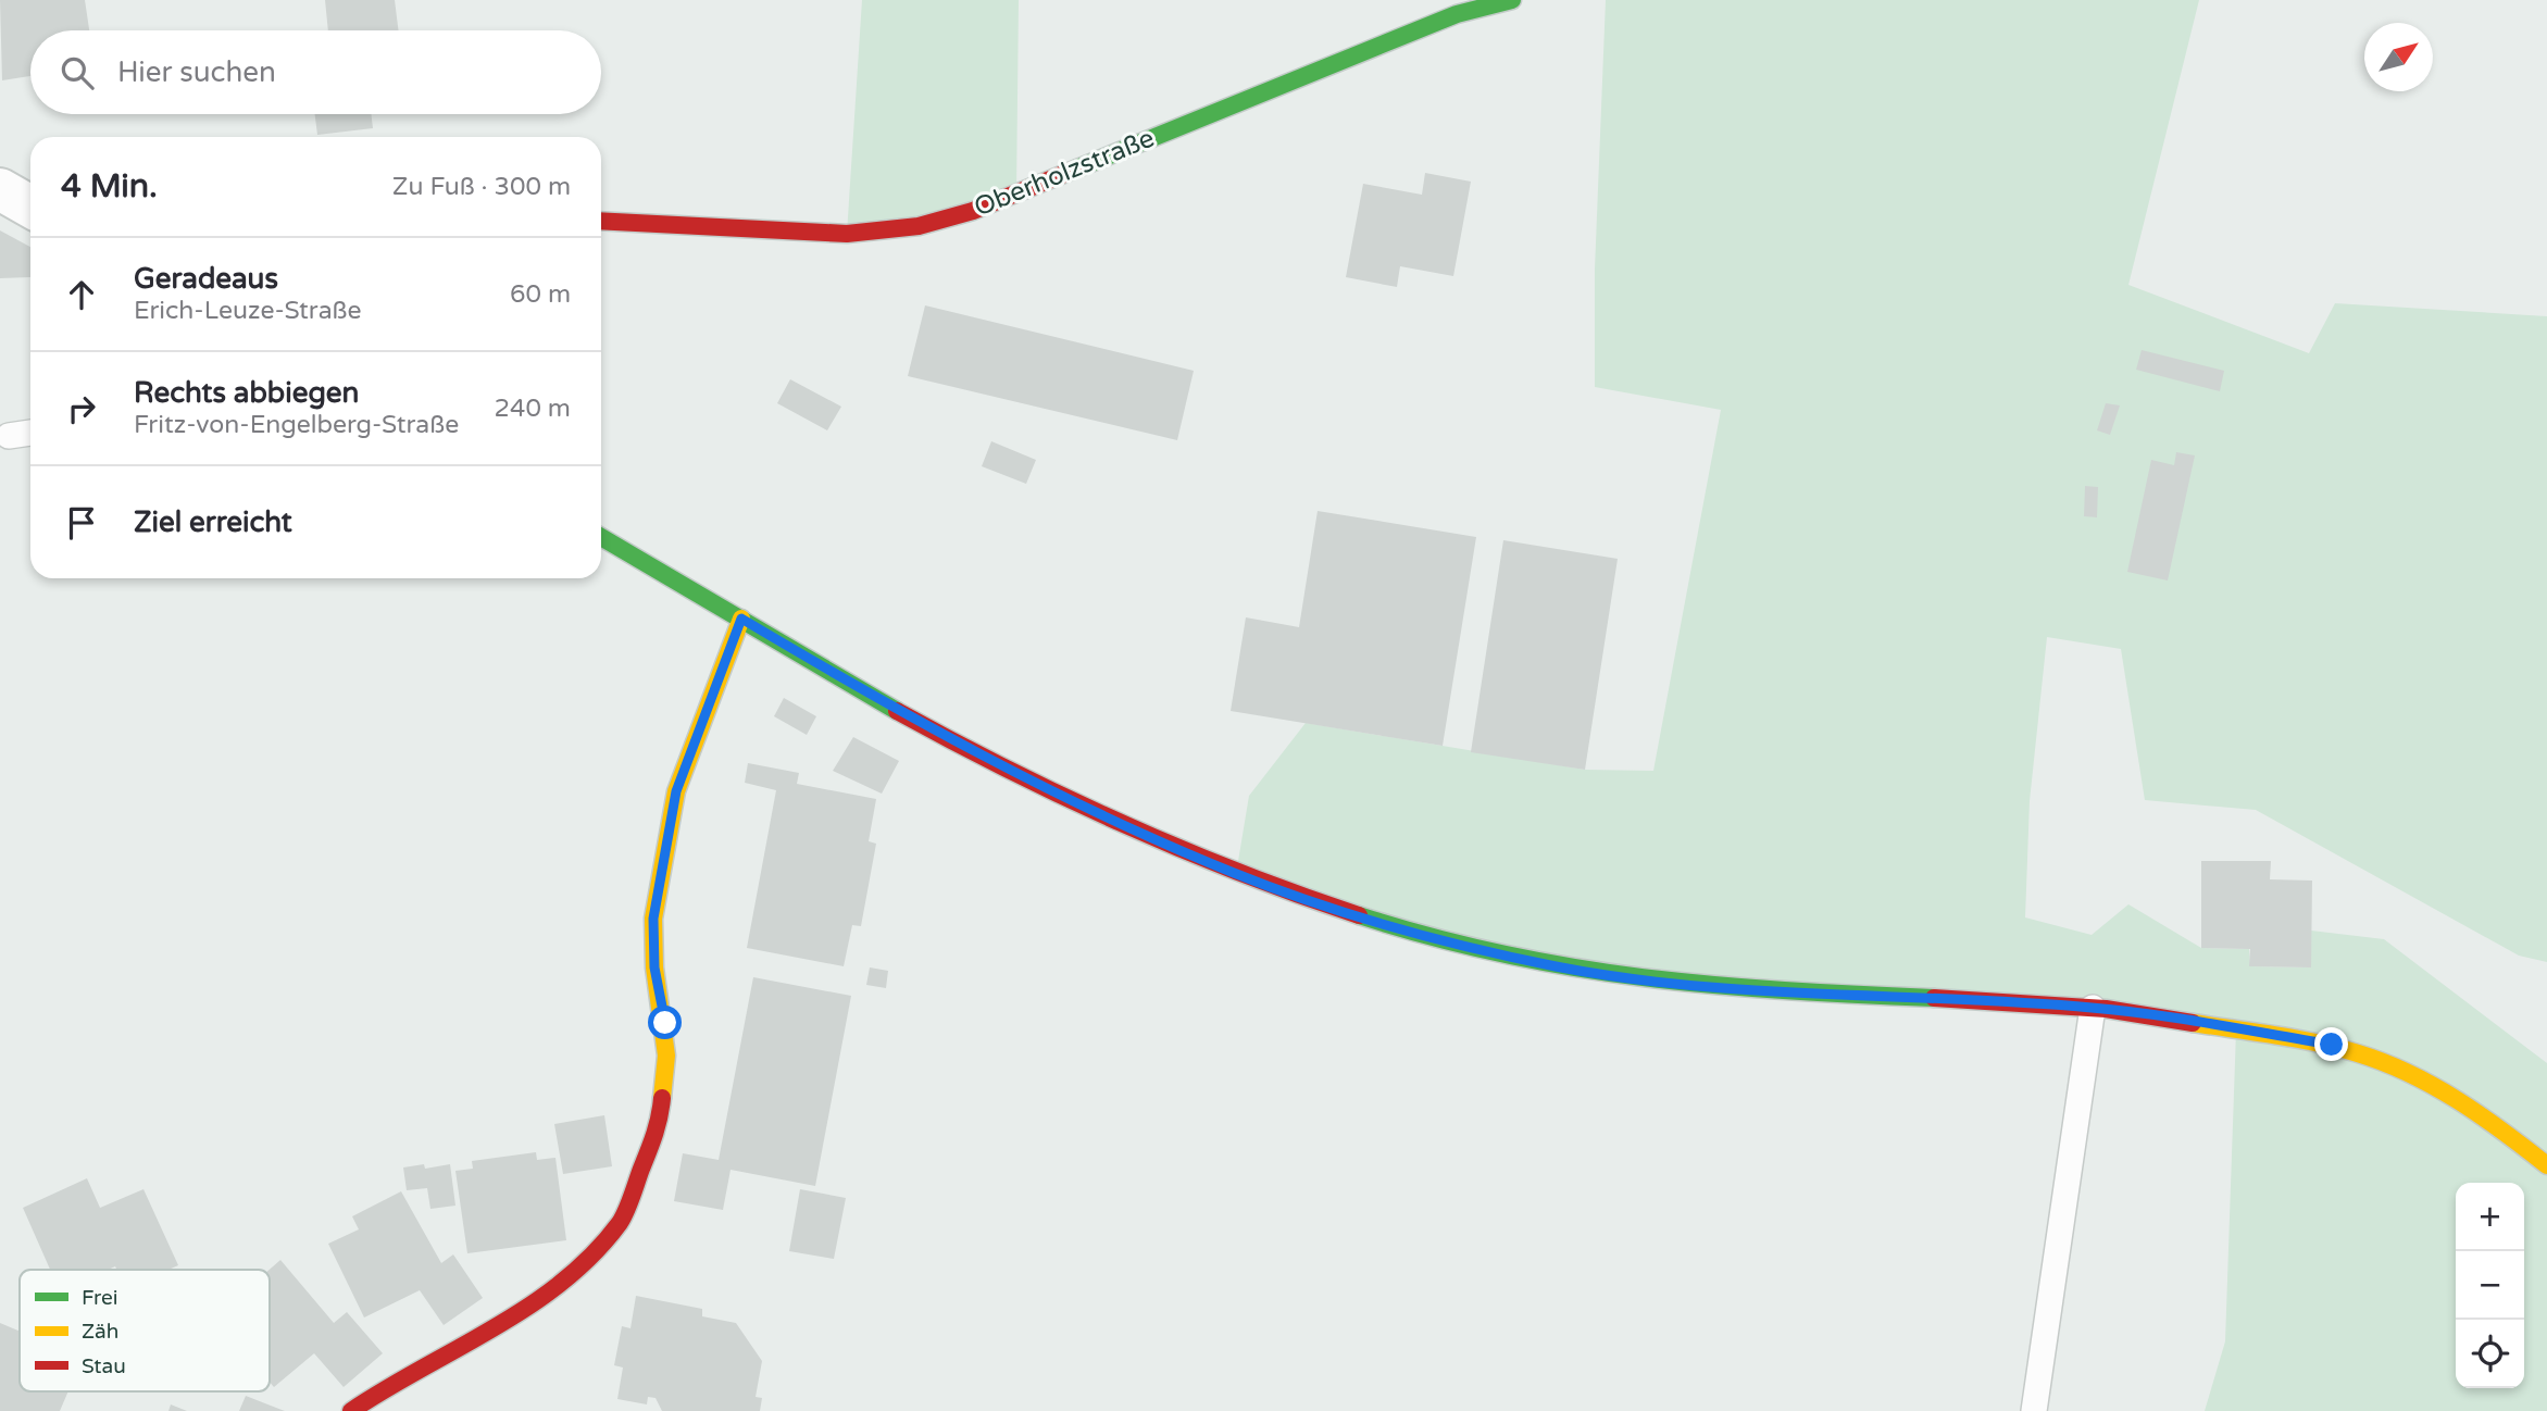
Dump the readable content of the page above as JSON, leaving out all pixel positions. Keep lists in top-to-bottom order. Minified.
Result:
{"streets":{"street":["Oberholzstraße"]},"legend":["Frei","Zäh","Stau"],"north":"top right","page":{"search":"Hier suchen","heading":["4 Min.","Zu Fuß · 300 m"],"list":[["Geradeaus","Erich-Leuze-Straße","60 m"],["Rechts abbiegen","Fritz-von-Engelberg-Straße","240 m"],"Ziel erreicht"],"map_buttons":["+","−"]}}
